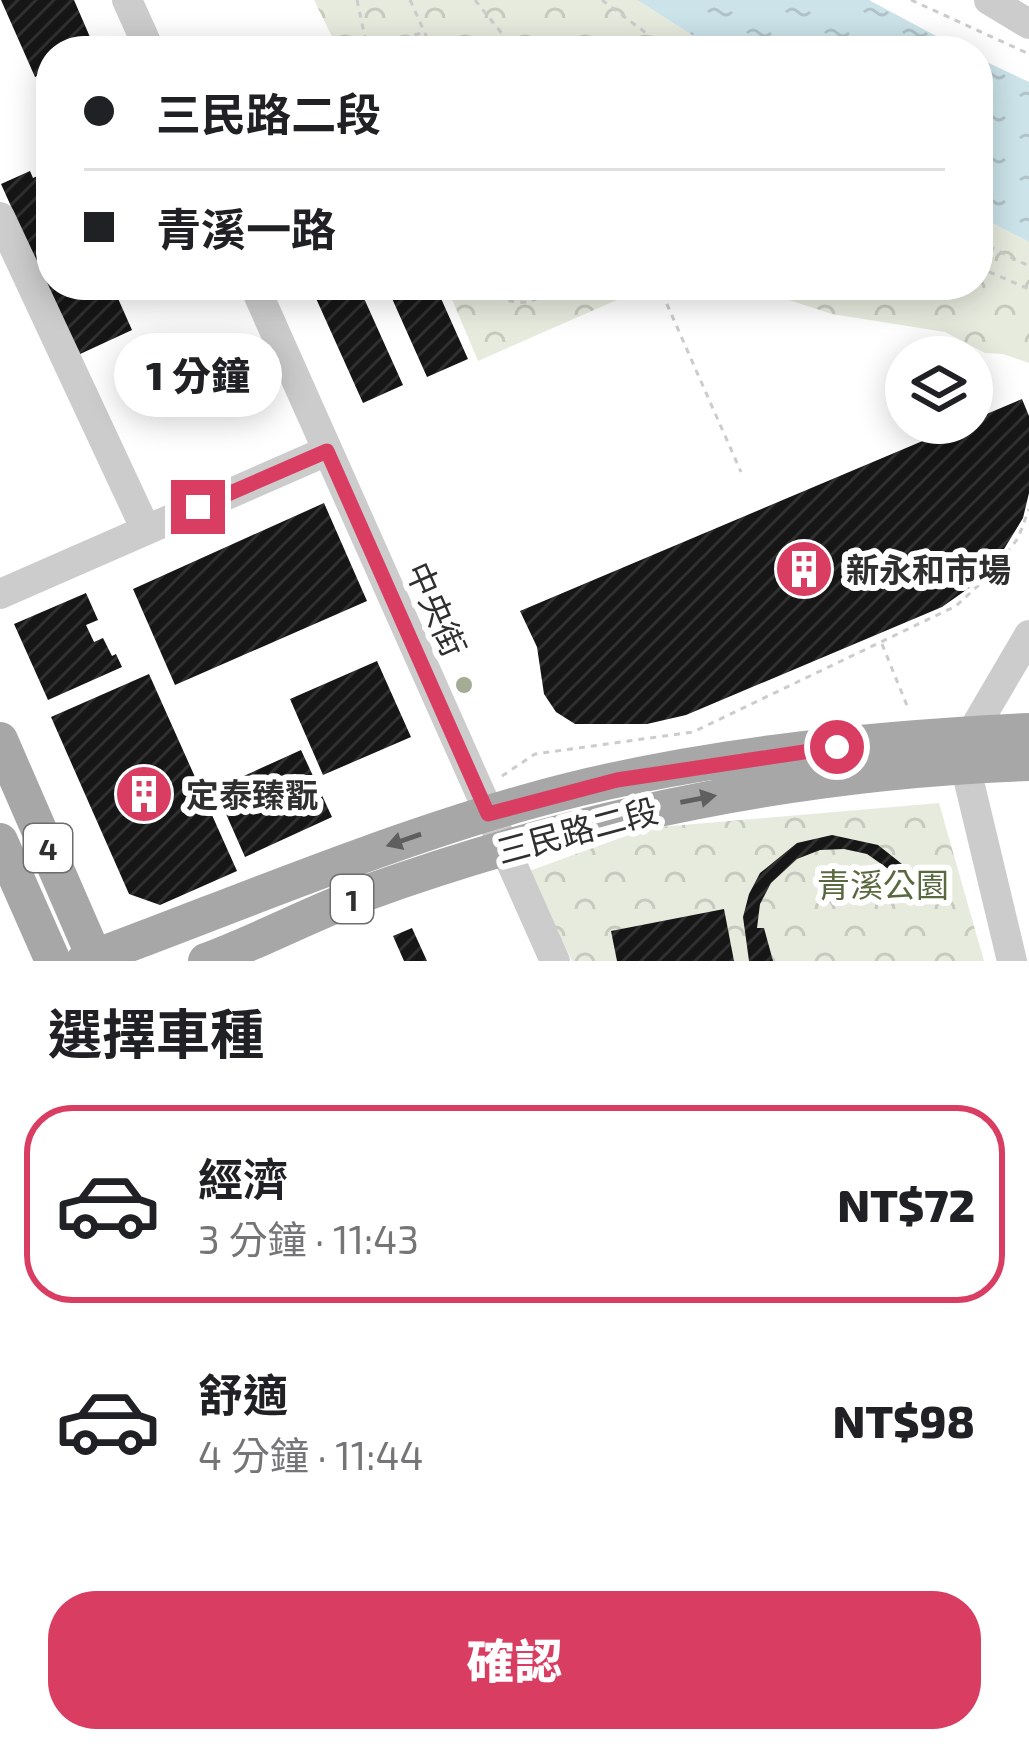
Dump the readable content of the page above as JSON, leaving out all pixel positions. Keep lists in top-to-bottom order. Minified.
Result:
{"streets":{"main road":["三民路二段","4","1"],"street":["中央街"]},"crossings":[["中央街","三民路二段"],["三民路二段","4"],["三民路二段","1"]],"parks":["青溪公園"],"places":{"building":["新永和市場","定泰臻翫"]},"page":{"banner":["三民路二段","青溪一路"],"bubble":"1 分鐘","heading":"選擇車種","list":[{"name":"經濟","note":"3 分鐘 · 11:43","value":"NT$72"},{"name":"舒適","note":"4 分鐘 · 11:44","value":"NT$98"}],"buttons":"確認"}}
